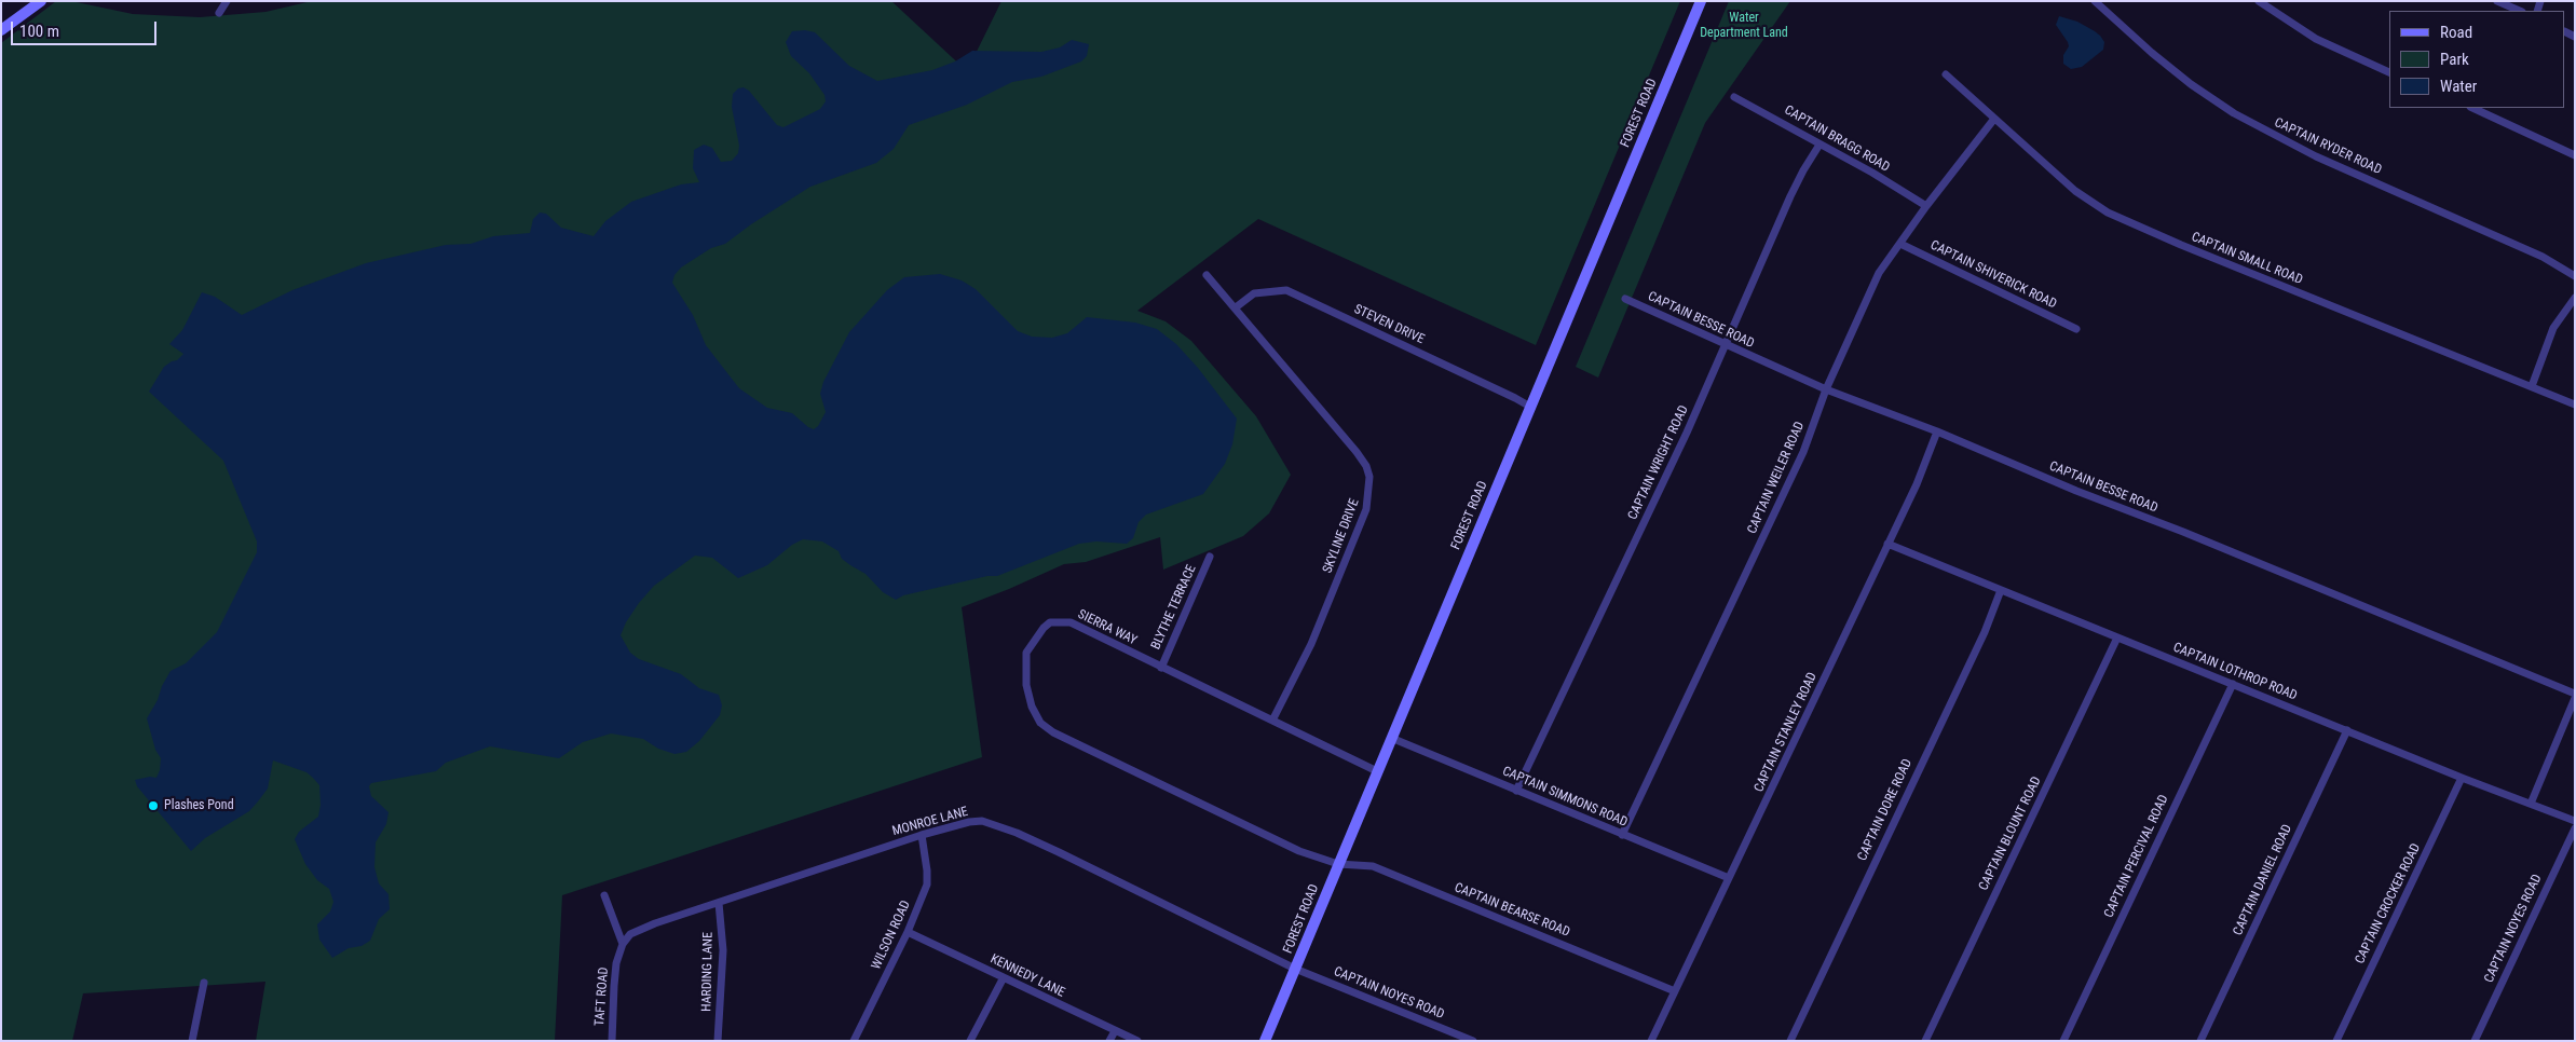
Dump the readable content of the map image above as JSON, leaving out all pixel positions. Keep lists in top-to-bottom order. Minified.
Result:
{"streets":{"main road":["FOREST ROAD"],"street":["CAPTAIN BRAGG ROAD","CAPTAIN RYDER ROAD","CAPTAIN SMALL ROAD","CAPTAIN SHIVERICK ROAD","CAPTAIN BESSE ROAD","STEVEN DRIVE","CAPTAIN WRIGHT ROAD","CAPTAIN WEILER ROAD","SKYLINE DRIVE","BLYTHE TERRACE","SIERRA WAY","CAPTAIN LOTHROP ROAD","CAPTAIN STANLEY ROAD","CAPTAIN SIMMONS ROAD","CAPTAIN DORE ROAD","MONROE LANE","CAPTAIN BLOUNT ROAD","CAPTAIN PERCIVAL ROAD","CAPTAIN DANIEL ROAD","CAPTAIN CROCKER ROAD","CAPTAIN BEARSE ROAD","CAPTAIN NOYES ROAD","WILSON ROAD","HARDING LANE","KENNEDY LANE","TAFT ROAD"]},"crossings":[["FOREST ROAD","STEVEN DRIVE"],["FOREST ROAD","SIERRA WAY"],["FOREST ROAD","CAPTAIN SIMMONS ROAD"],["FOREST ROAD","MONROE LANE"],["FOREST ROAD","CAPTAIN BEARSE ROAD"],["FOREST ROAD","CAPTAIN NOYES ROAD"],["CAPTAIN BRAGG ROAD","CAPTAIN WRIGHT ROAD"],["CAPTAIN BRAGG ROAD","CAPTAIN WEILER ROAD"],["CAPTAIN SMALL ROAD","CAPTAIN WEILER ROAD"],["CAPTAIN SHIVERICK ROAD","CAPTAIN WEILER ROAD"],["CAPTAIN BESSE ROAD","CAPTAIN WRIGHT ROAD"],["CAPTAIN BESSE ROAD","CAPTAIN WEILER ROAD"],["CAPTAIN BESSE ROAD","CAPTAIN STANLEY ROAD"],["STEVEN DRIVE","SKYLINE DRIVE"],["CAPTAIN WRIGHT ROAD","CAPTAIN SIMMONS ROAD"],["CAPTAIN WEILER ROAD","CAPTAIN SIMMONS ROAD"],["SKYLINE DRIVE","SIERRA WAY"],["BLYTHE TERRACE","SIERRA WAY"],["SIERRA WAY","CAPTAIN BEARSE ROAD"],["CAPTAIN LOTHROP ROAD","CAPTAIN STANLEY ROAD"],["CAPTAIN LOTHROP ROAD","CAPTAIN DORE ROAD"],["CAPTAIN LOTHROP ROAD","CAPTAIN BLOUNT ROAD"],["CAPTAIN LOTHROP ROAD","CAPTAIN PERCIVAL ROAD"],["CAPTAIN LOTHROP ROAD","CAPTAIN DANIEL ROAD"],["CAPTAIN LOTHROP ROAD","CAPTAIN CROCKER ROAD"],["CAPTAIN STANLEY ROAD","CAPTAIN SIMMONS ROAD"],["CAPTAIN STANLEY ROAD","CAPTAIN BEARSE ROAD"],["MONROE LANE","CAPTAIN NOYES ROAD"],["MONROE LANE","WILSON ROAD"],["MONROE LANE","HARDING LANE"],["MONROE LANE","TAFT ROAD"],["WILSON ROAD","KENNEDY LANE"]],"parks":["Water Department Land"],"places":["Plashes Pond"],"legend":["Road","Park","Water"],"scale_bar":"100 m"}
